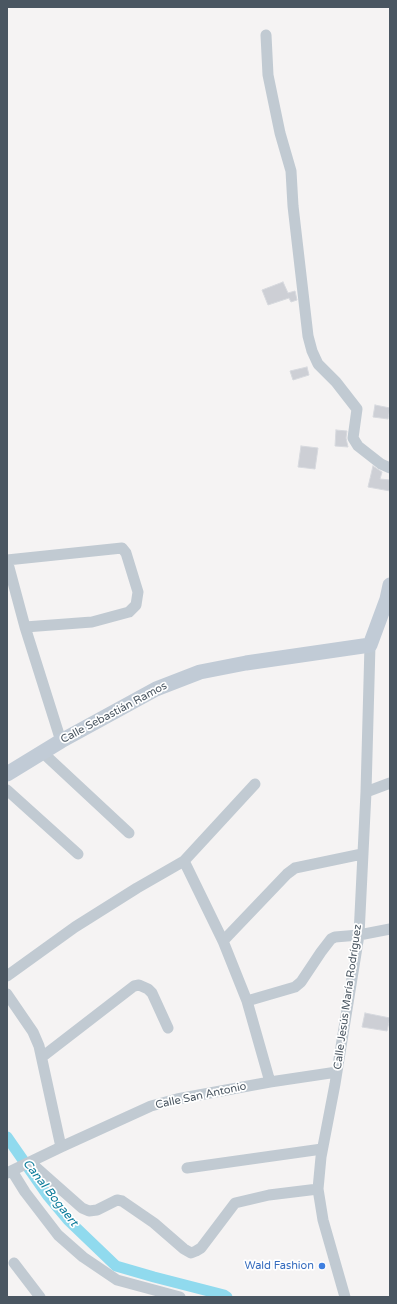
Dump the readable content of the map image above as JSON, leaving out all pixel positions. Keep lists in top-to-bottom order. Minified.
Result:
{"streets":{"main road":["Calle Sebastián Ramos"],"street":["Calle Jesús María Rodríguez","Calle San Antonio"]},"crossings":[["Calle Sebastián Ramos","Calle Jesús María Rodríguez"],["Calle Jesús María Rodríguez","Calle San Antonio"]],"water":["Canal Bogaert"],"places":["Wald Fashion"]}
